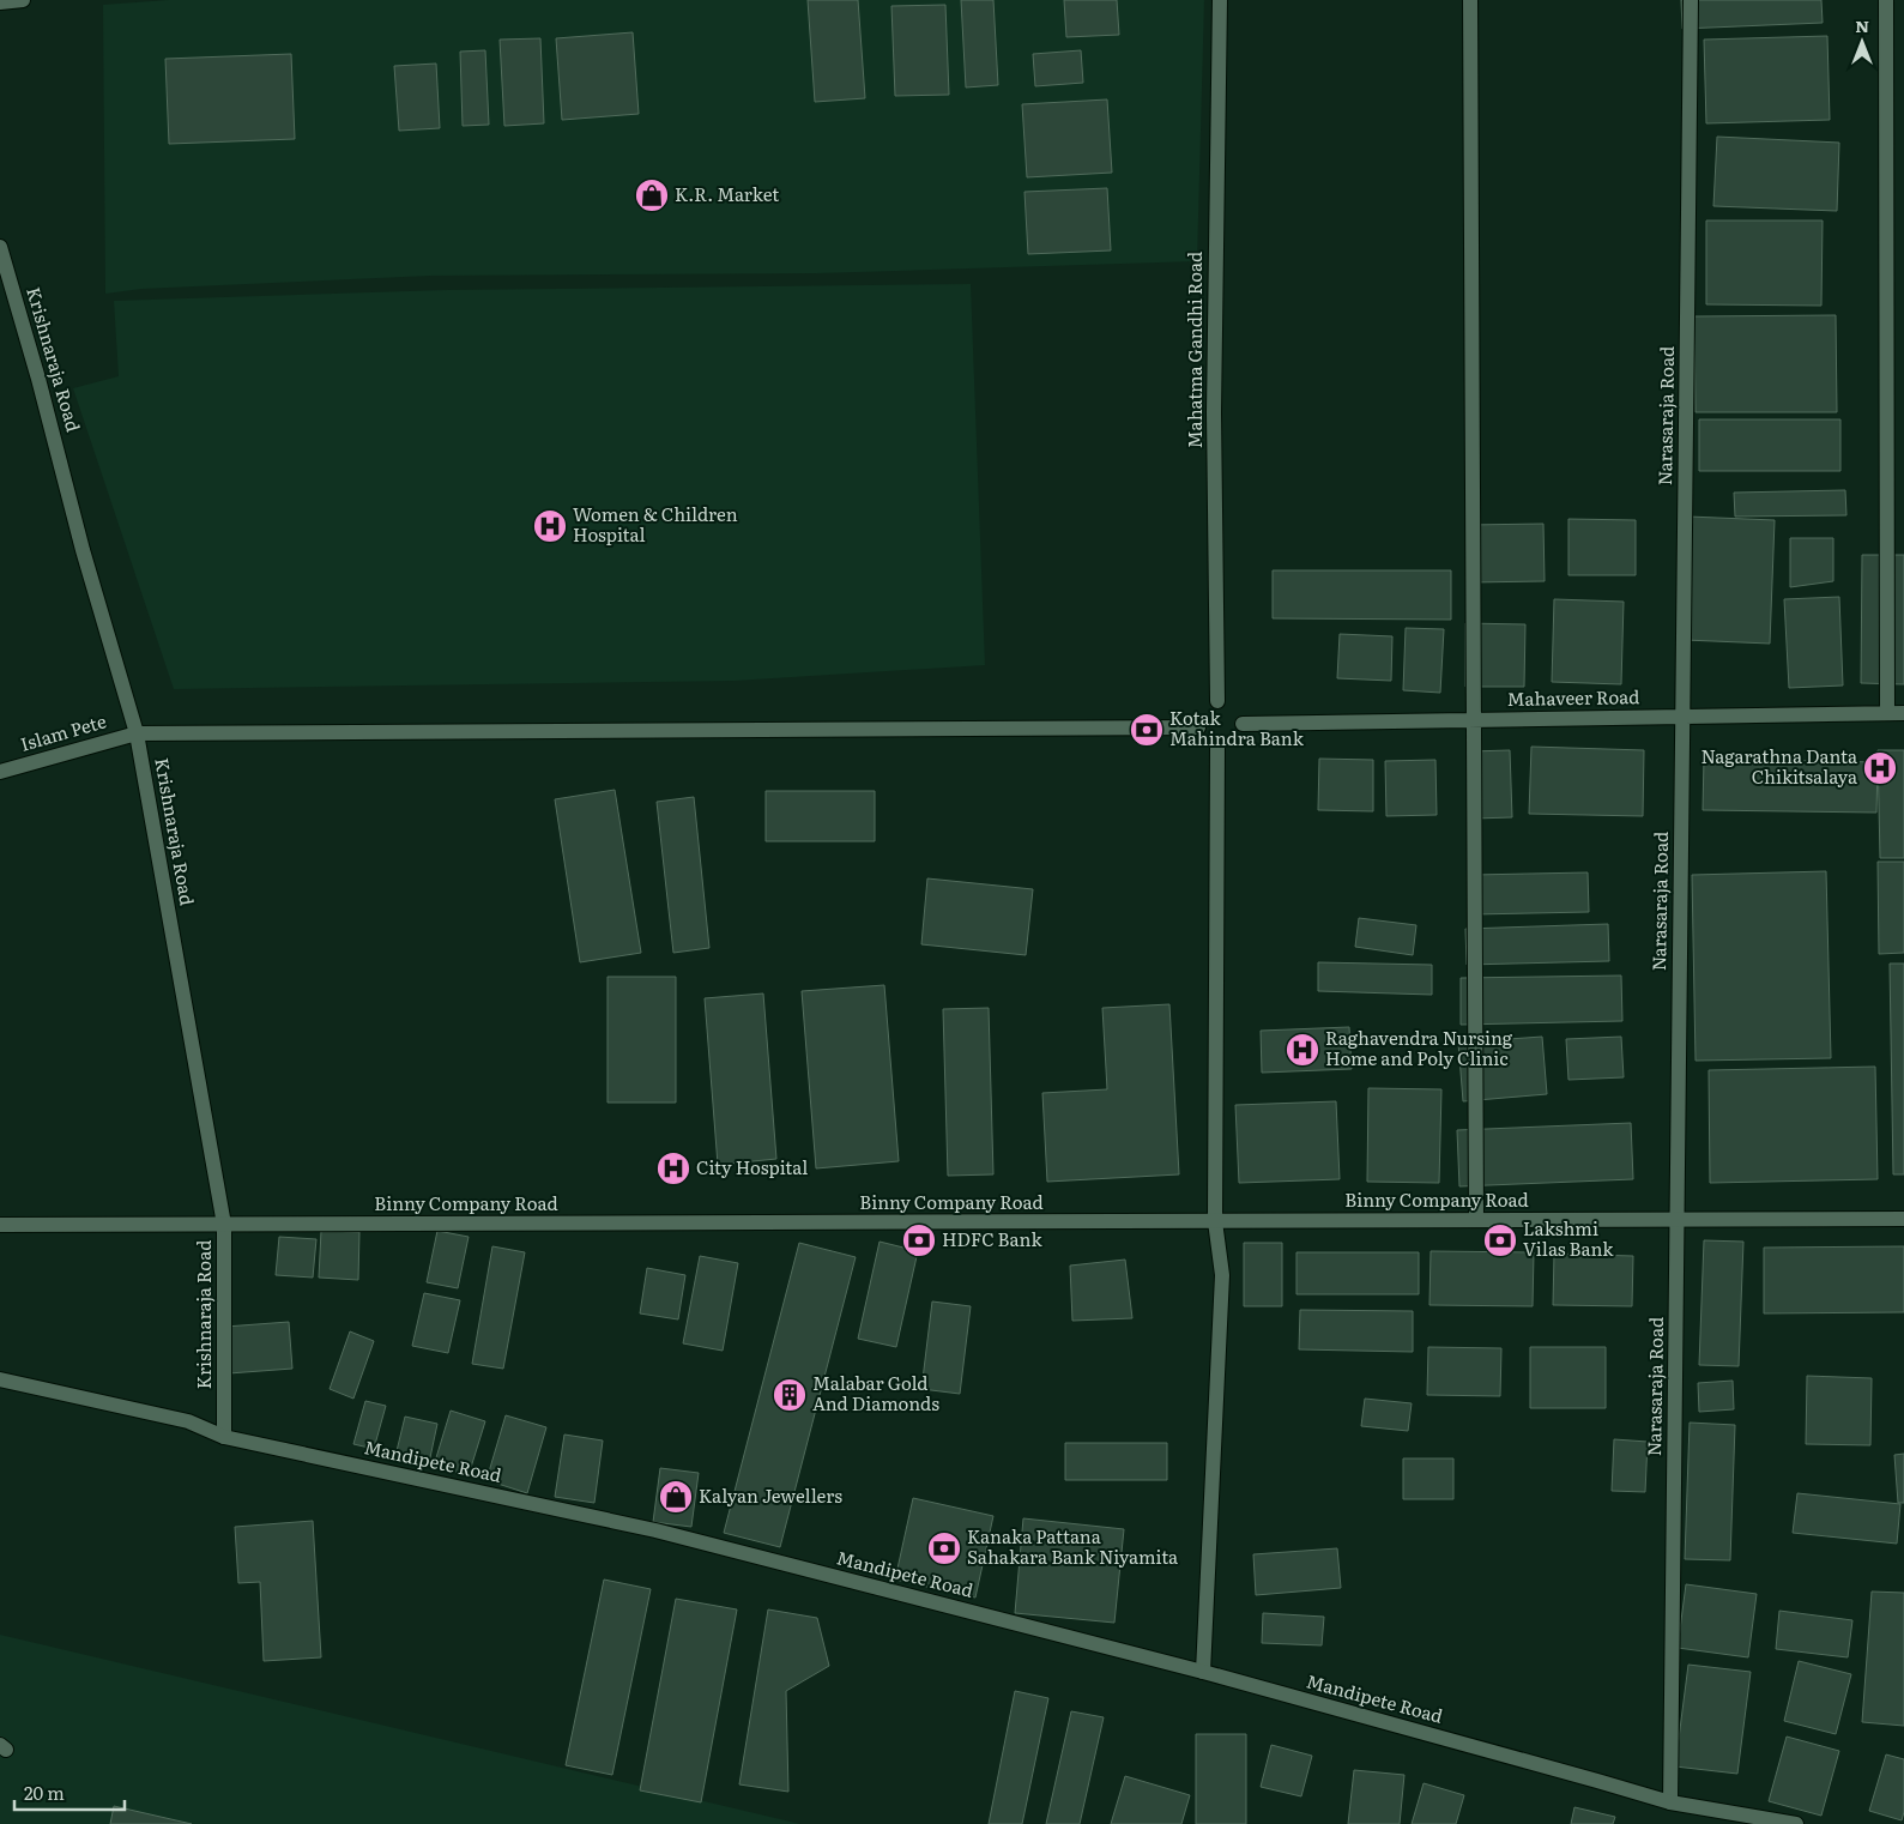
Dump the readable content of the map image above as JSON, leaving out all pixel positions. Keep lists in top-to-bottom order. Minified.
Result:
{"streets":{"street":["Mahatma Gandhi Road","Krishnaraja Road","Narasaraja Road","Mahaveer Road","Islam Pete","Binny Company Road","Mandipete Road"]},"crossings":[["Krishnaraja Road","Islam Pete"],["Krishnaraja Road","Binny Company Road"],["Krishnaraja Road","Mandipete Road"],["Narasaraja Road","Mahaveer Road"],["Narasaraja Road","Binny Company Road"],["Narasaraja Road","Mandipete Road"]],"places":{"shop":["K.R. Market","Kalyan Jewellers"],"hospital":["Women & Children Hospital","Nagarathna Danta Chikitsalaya","Raghavendra Nursing Home and Poly Clinic","City Hospital"],"bank":["Kotak Mahindra Bank","HDFC Bank","Lakshmi Vilas Bank","Kanaka Pattana Sahakara Bank Niyamita"],"building":["Malabar Gold And Diamonds"]},"scale_bar":"20 m","north":"top"}
